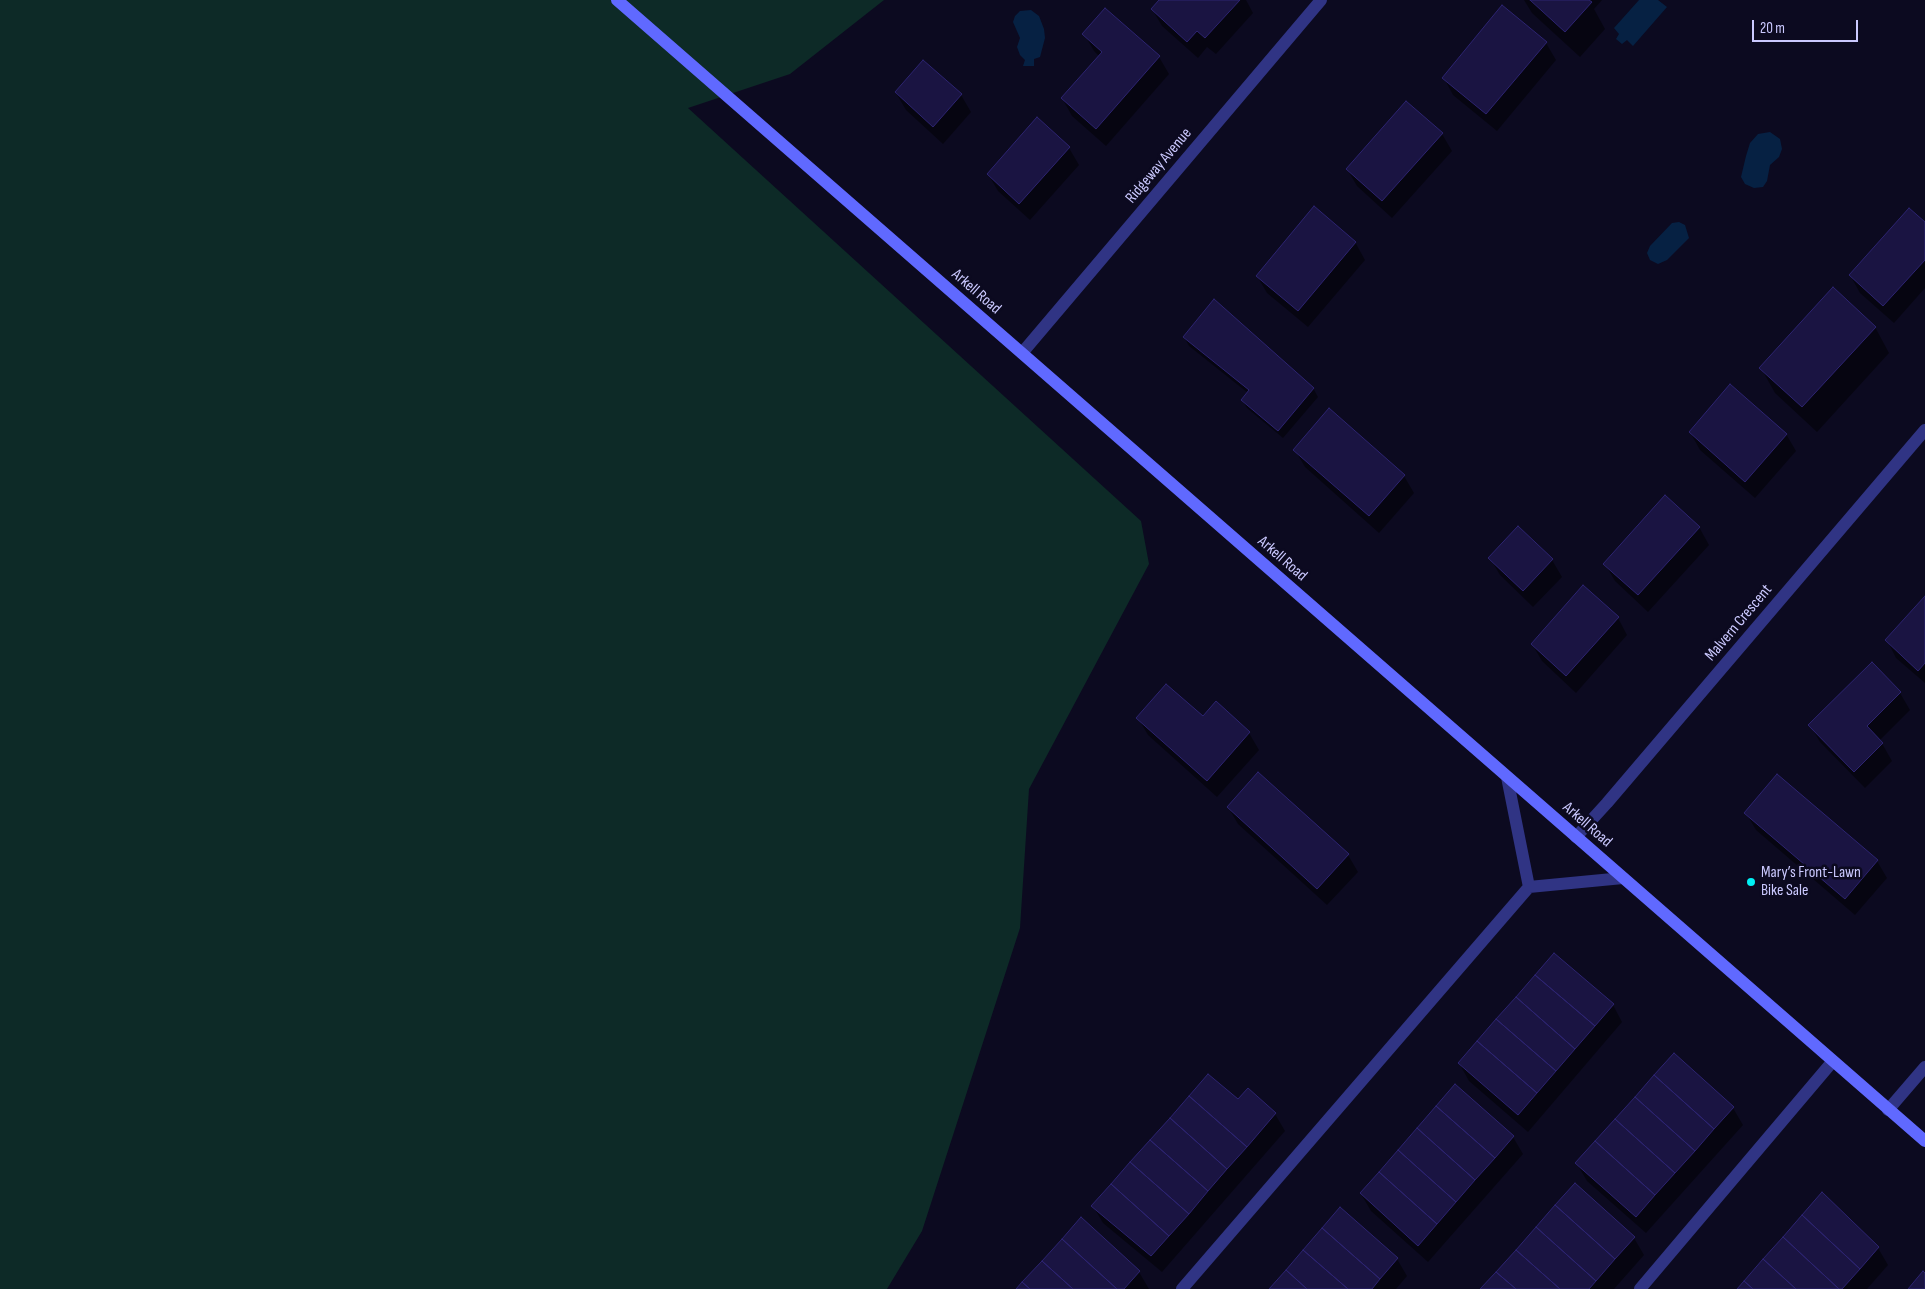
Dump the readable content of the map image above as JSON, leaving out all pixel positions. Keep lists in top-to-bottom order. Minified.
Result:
{"streets":{"main road":["Arkell Road"],"street":["Ridgeway Avenue","Malvern Crescent"]},"crossings":[["Ridgeway Avenue","Arkell Road"],["Arkell Road","Malvern Crescent"]],"places":["Mary’s Front-Lawn Bike Sale"],"scale_bar":"20 m"}
